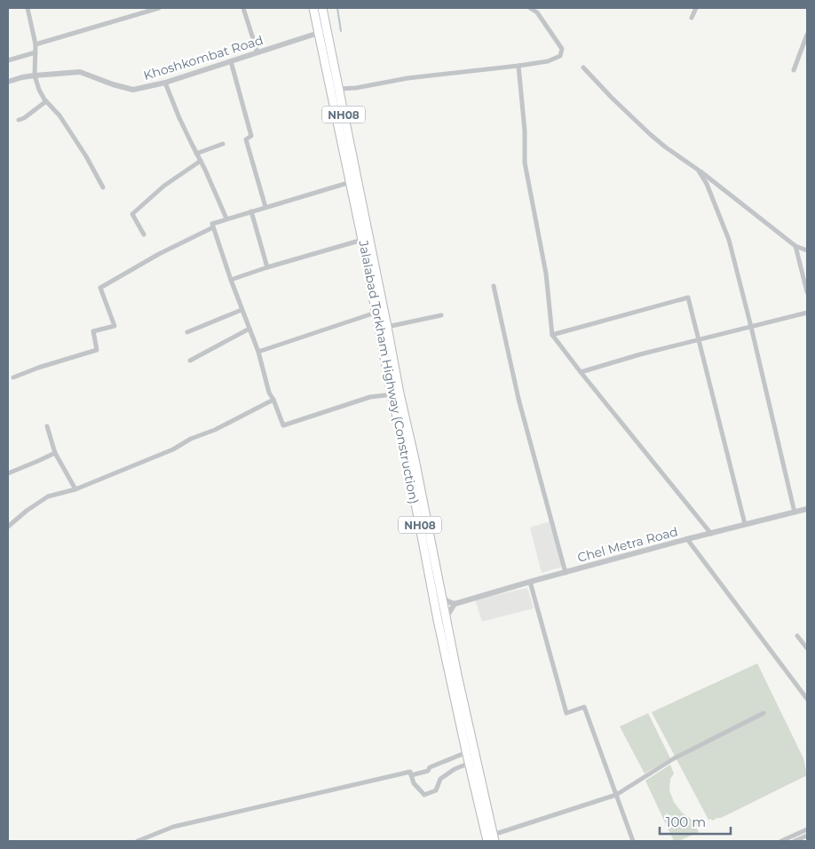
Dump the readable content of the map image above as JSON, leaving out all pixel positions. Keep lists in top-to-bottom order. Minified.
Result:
{"streets":{"highway":["NH08","Jalalabad Torkham Highway (Construction)"],"street":["Khoshkombat Road","Chel Metra Road"]},"crossings":[["Khoshkombat Road","NH08"],["Khoshkombat Road","Jalalabad Torkham Highway (Construction)"],["NH08","Jalalabad Torkham Highway (Construction)"]],"scale_bar":"100 m"}
